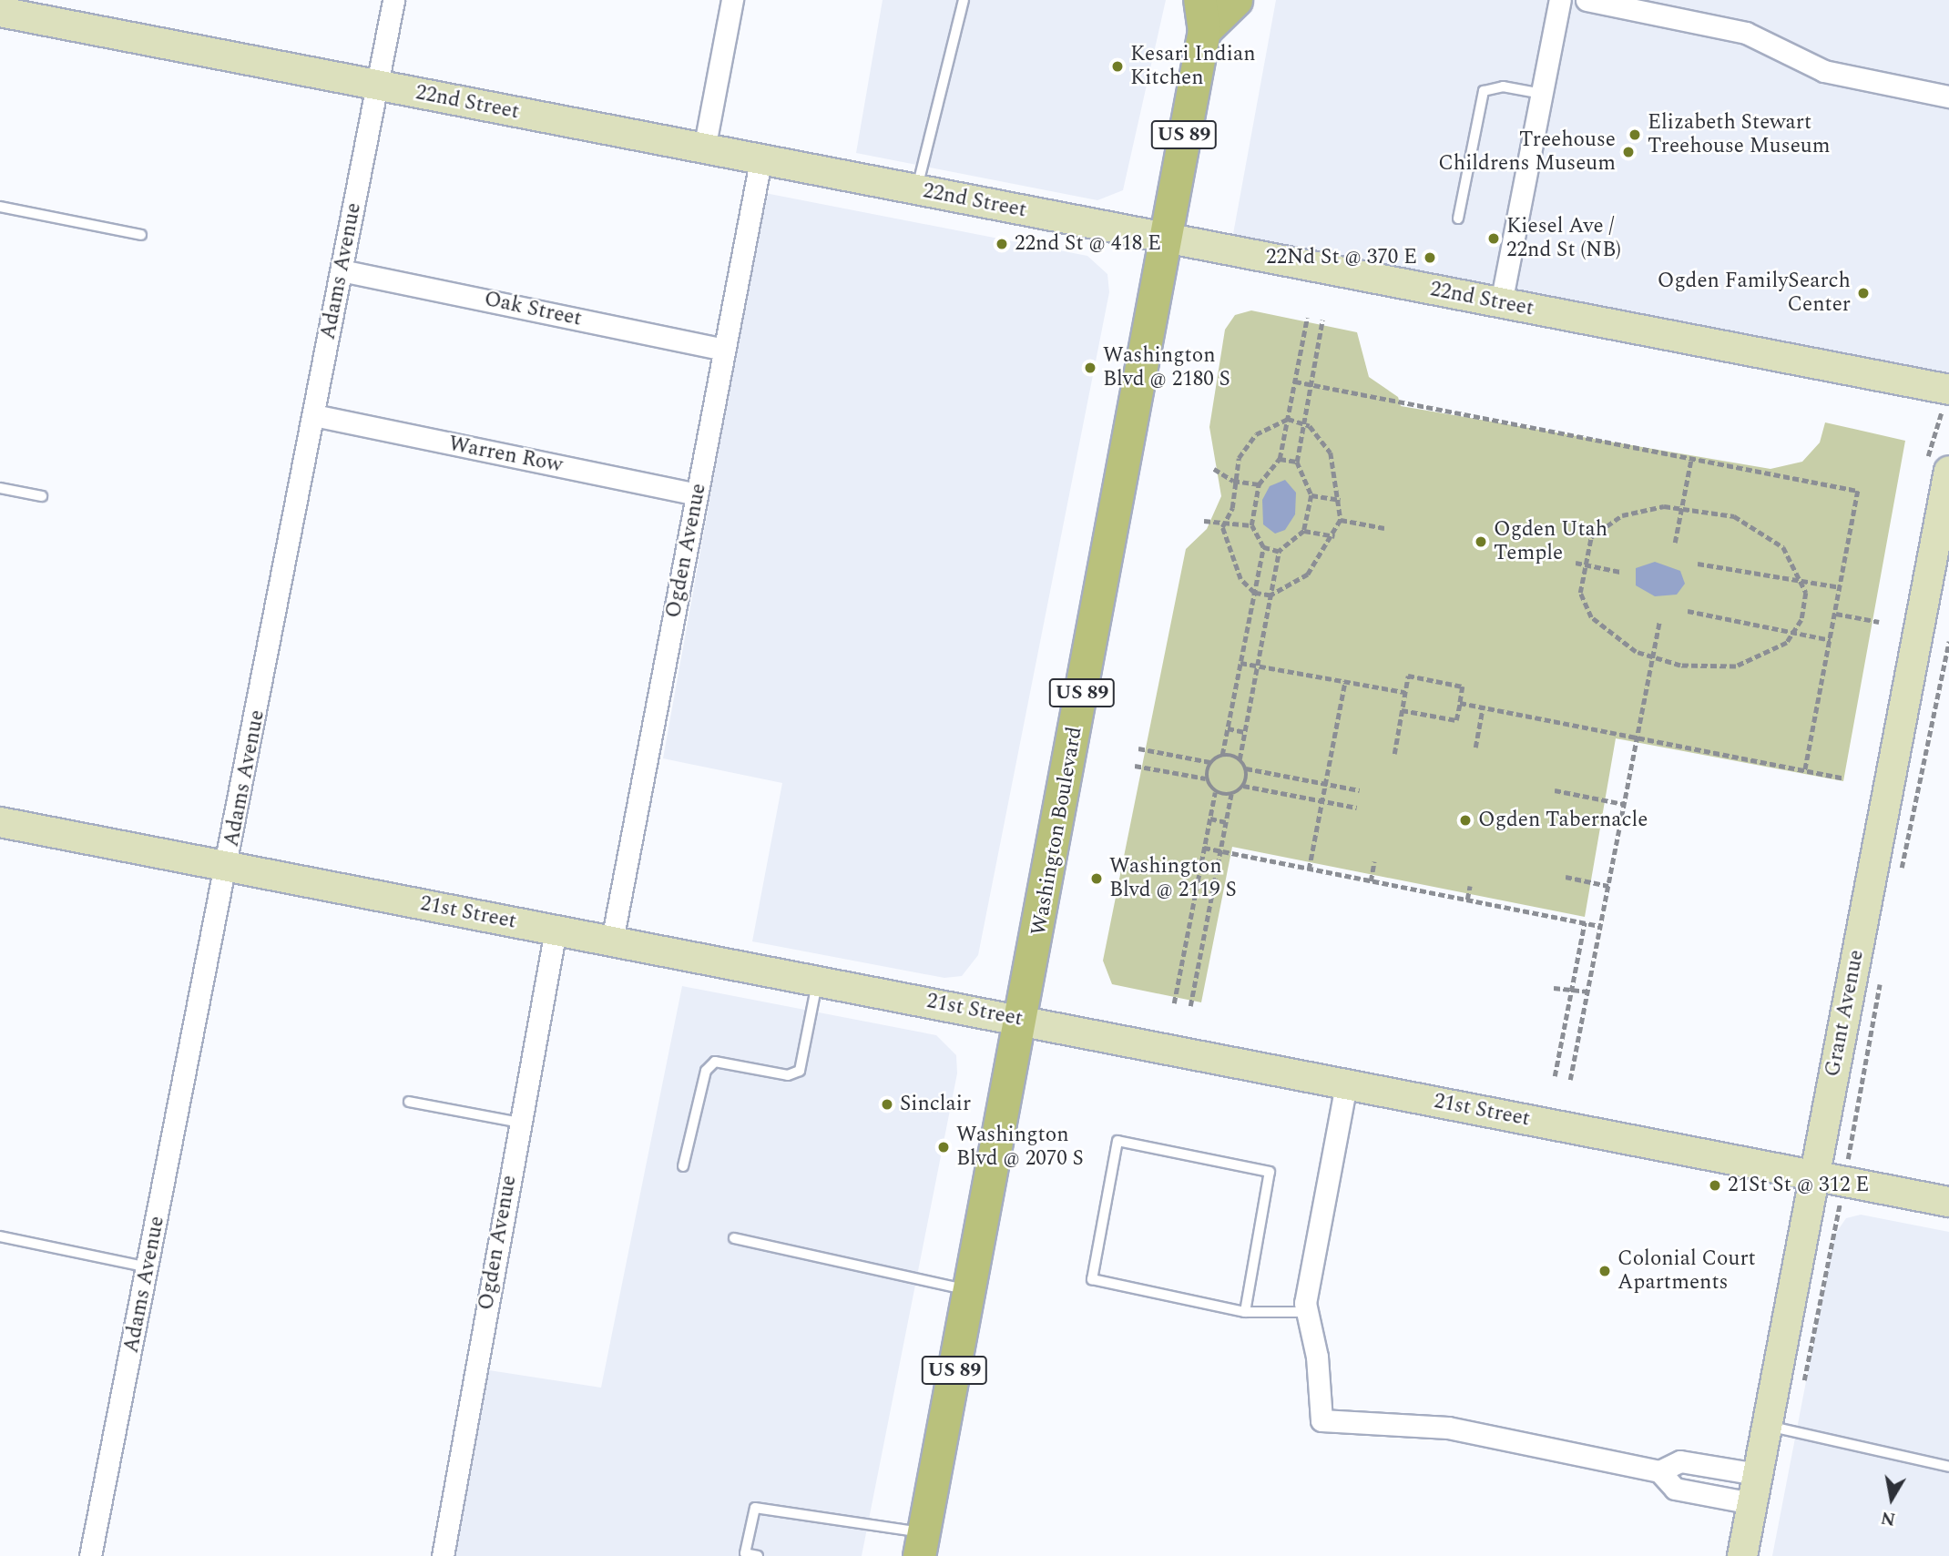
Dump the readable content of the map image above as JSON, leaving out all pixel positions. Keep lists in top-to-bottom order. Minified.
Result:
{"streets":{"main road":["US 89","Washington Boulevard"],"street":["22nd Street","Adams Avenue","Oak Street","Warren Row","Ogden Avenue","21st Street","Grant Avenue"]},"crossings":[["22nd Street","Adams Avenue"],["22nd Street","Ogden Avenue"],["22nd Street","Washington Boulevard"],["Adams Avenue","Oak Street"],["Adams Avenue","Warren Row"],["Adams Avenue","21st Street"],["Oak Street","Ogden Avenue"],["Warren Row","Ogden Avenue"],["Ogden Avenue","21st Street"],["Washington Boulevard","21st Street"],["21st Street","Grant Avenue"]],"places":["Kesari Indian Kitchen","Elizabeth Stewart Treehouse Museum","Treehouse Childrens Museum","Kiesel Ave / 22nd St (NB)","22nd St @ 418 E","22Nd St @ 370 E","Ogden FamilySearch Center","Washington Blvd @ 2180 S","Ogden Utah Temple","Ogden Tabernacle","Washington Blvd @ 2119 S","Sinclair","Washington Blvd @ 2070 S","21St St @ 312 E","Colonial Court Apartments"],"north":"bottom"}
